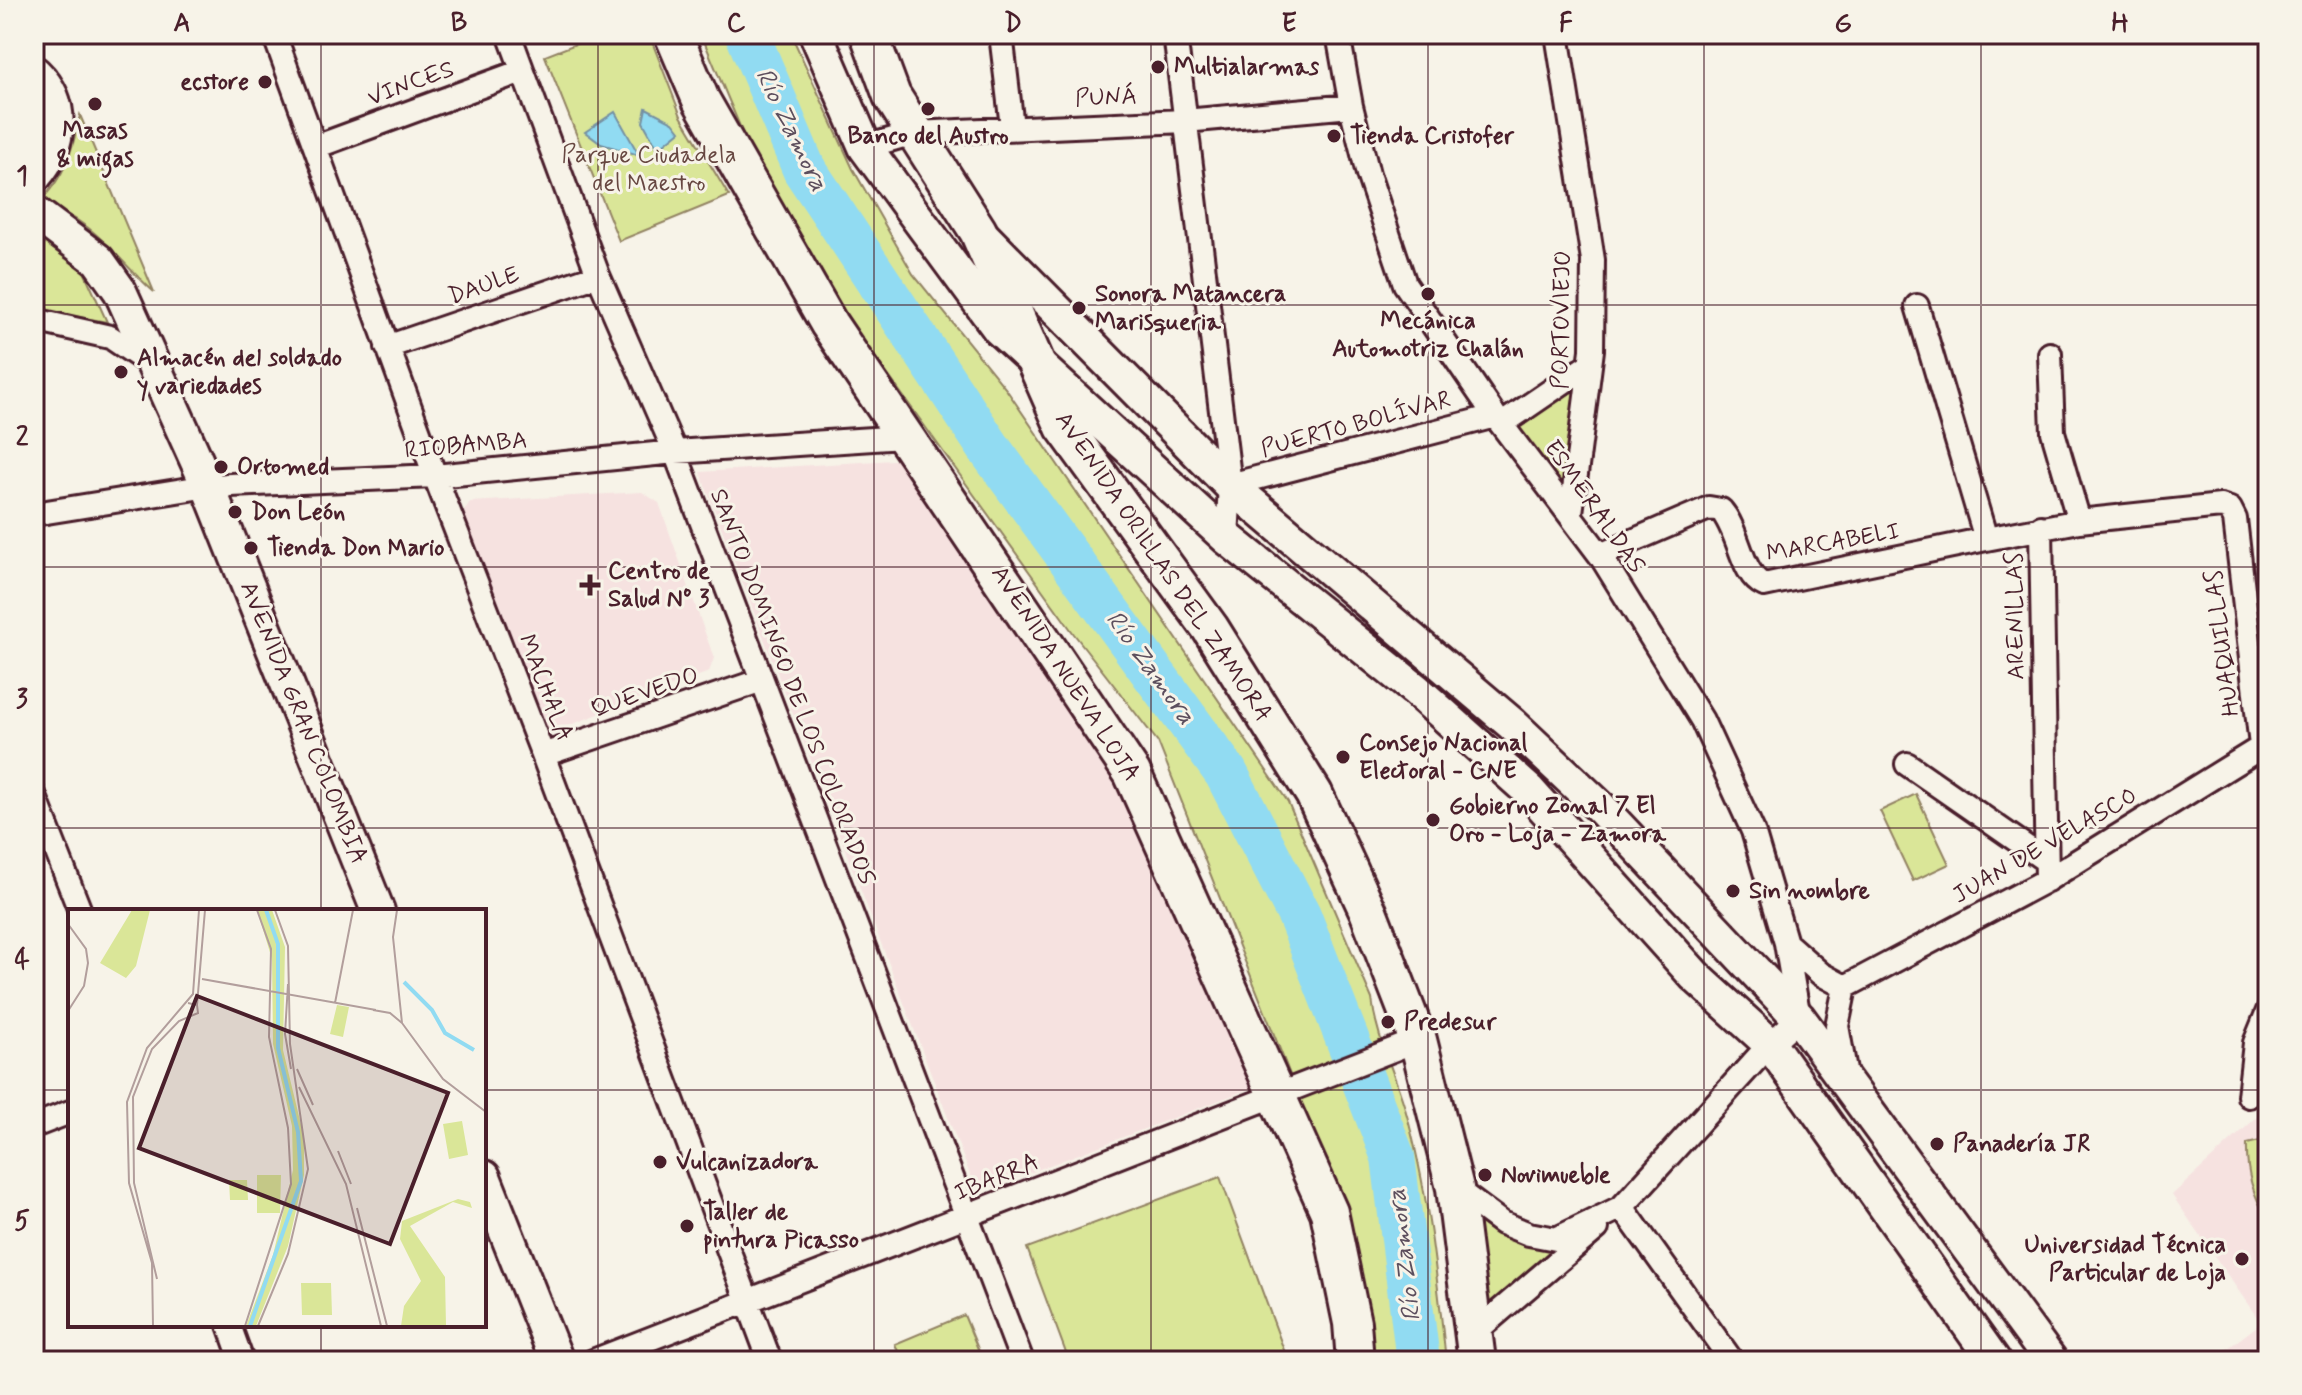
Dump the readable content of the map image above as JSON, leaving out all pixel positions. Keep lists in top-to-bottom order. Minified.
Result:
{"streets":{"main road":["AVENIDA ORILLAS DEL ZAMORA","AVENIDA NUEVA LOJA","AVENIDA GRAN COLOMBIA"],"street":["VINCES","PUNÁ","DAULE","PORTOVIEJO","PUERTO BOLÍVAR","RIOBAMBA","ESMERALDAS","MARCABELI","ARENILLAS","HUAQUILLAS","SANTO DOMINGO DE LOS COLORADOS","MACHALA","QUEVEDO","JUAN DE VELASCO","IBARRA"]},"crossings":[["VINCES","SANTO DOMINGO DE LOS COLORADOS"],["VINCES","MACHALA"],["PUNÁ","ESMERALDAS"],["PUNÁ","AVENIDA ORILLAS DEL ZAMORA"],["DAULE","SANTO DOMINGO DE LOS COLORADOS"],["DAULE","MACHALA"],["PORTOVIEJO","PUERTO BOLÍVAR"],["PORTOVIEJO","ESMERALDAS"],["PUERTO BOLÍVAR","ESMERALDAS"],["RIOBAMBA","AVENIDA NUEVA LOJA"],["RIOBAMBA","SANTO DOMINGO DE LOS COLORADOS"],["RIOBAMBA","MACHALA"],["RIOBAMBA","AVENIDA GRAN COLOMBIA"],["ESMERALDAS","MARCABELI"],["MARCABELI","ARENILLAS"],["AVENIDA ORILLAS DEL ZAMORA","IBARRA"],["ARENILLAS","JUAN DE VELASCO"],["HUAQUILLAS","JUAN DE VELASCO"],["AVENIDA NUEVA LOJA","IBARRA"],["SANTO DOMINGO DE LOS COLORADOS","QUEVEDO"],["SANTO DOMINGO DE LOS COLORADOS","IBARRA"],["MACHALA","QUEVEDO"],["MACHALA","IBARRA"]],"water":["Río Zamora"],"parks":["Parque Ciudadela del Maestro"],"places":{"other":["Multialarmas","ecstore","Masas & migas","Banco del Austro","Tienda Cristofer","Mecánica Automotriz Chalán","Sonora Matancera Marisqueria","Almacén del soldado y variedades","Ortomed","Don León","Tienda Don Mario","Consejo Nacional Electoral - CNE","Gobierno Zonal 7 El Oro - Loja - Zamora","Sin nombre","Predesur","Panadería JR","Vulcanizadora","Novimueble","Taller de pintura Picasso","Universidad Técnica Particular de Loja"],"health":["Centro de Salud Nº 3"]},"grid":{"columns":["A","B","C","D","E","F","G","H"],"rows":["1","2","3","4","5"]}}
